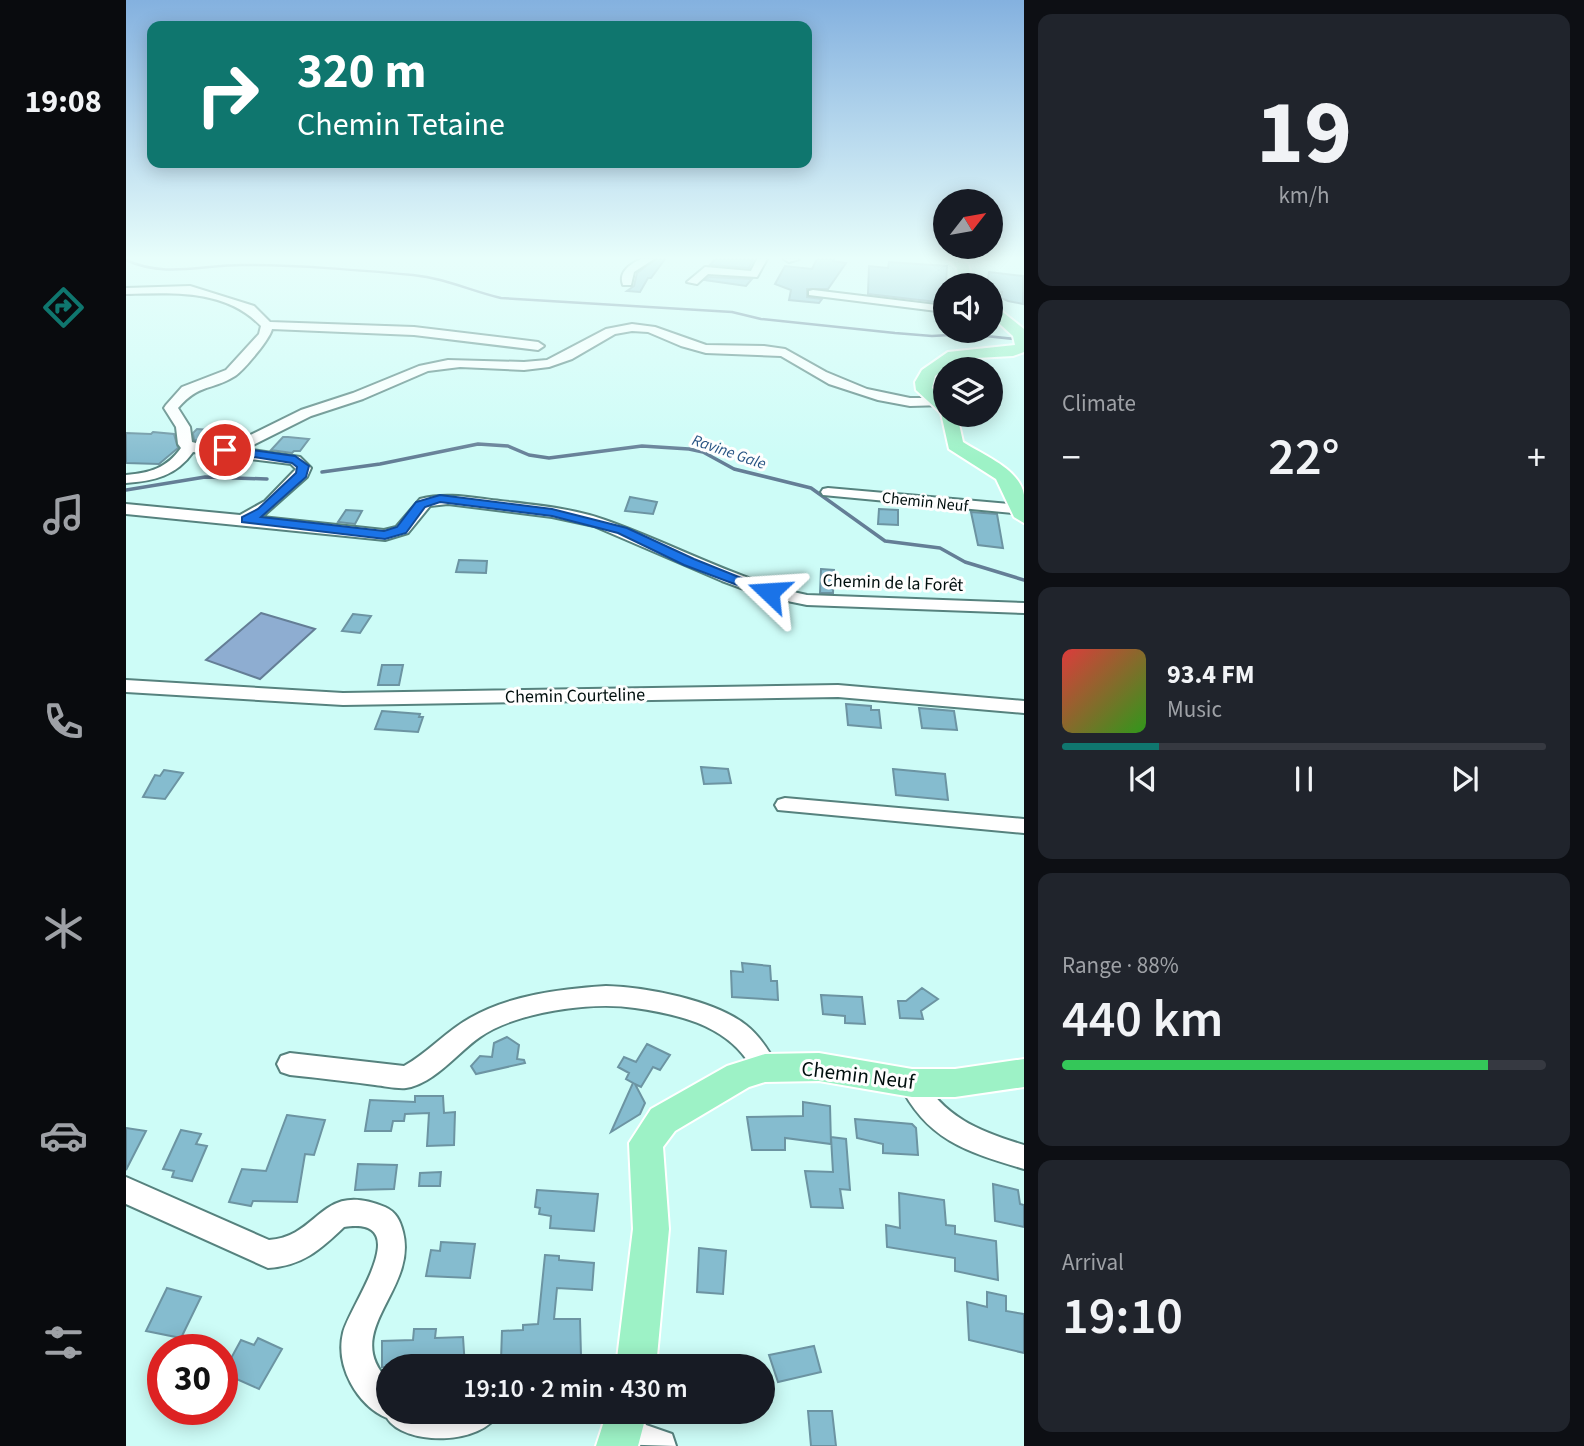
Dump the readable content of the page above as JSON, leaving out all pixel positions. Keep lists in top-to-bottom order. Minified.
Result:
{"streets":{"main road":["Chemin Neuf"],"street":["Chemin de la Forêt","Chemin Courteline"]},"water":["Ravine Gale"],"north":"top right","page":{"tabs":"19:08","tile":[["19","km/h"],"Climate",["Range · 88%","440 km"],["Arrival","19:10"]],"turn":["320 m","Chemin Tetaine"],"heat":["−","22°","+"],"song":["93.4 FM","Music"],"limit":"30","trip":"19:10 · 2 min · 430 m"}}
